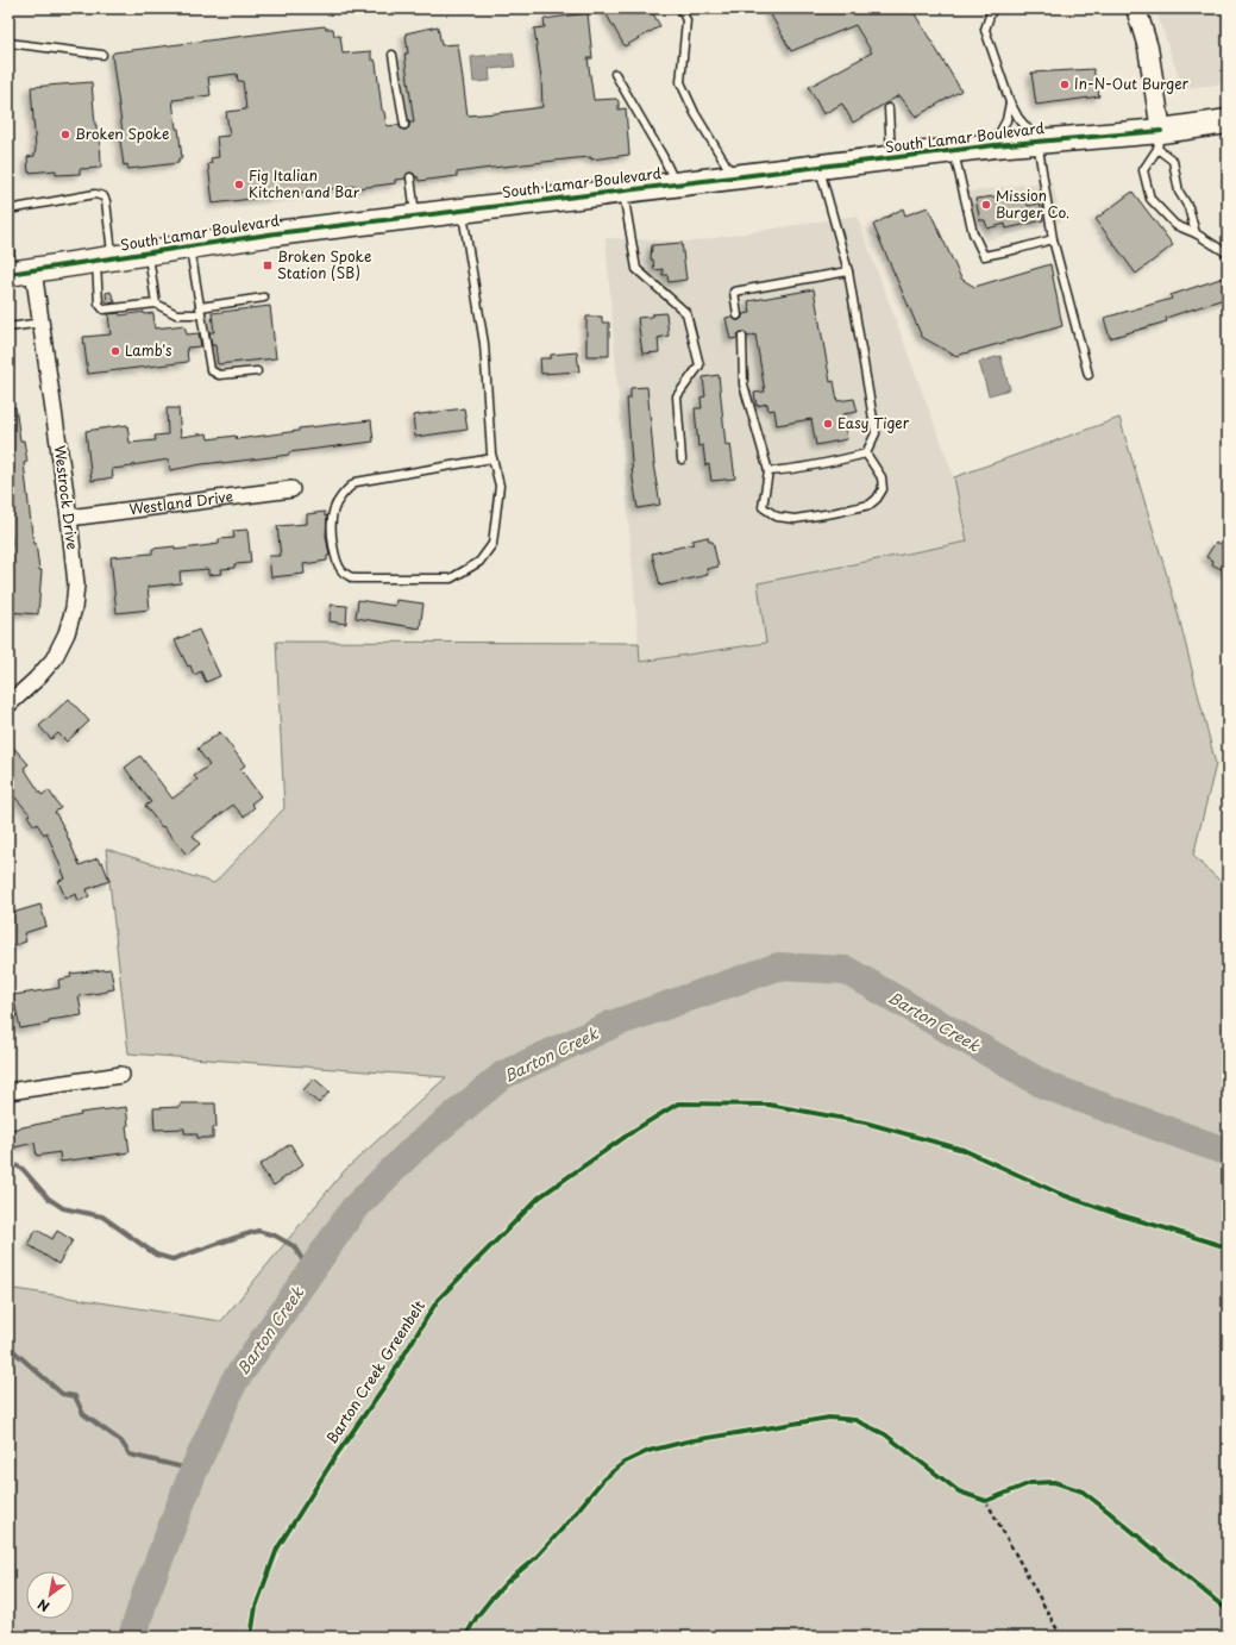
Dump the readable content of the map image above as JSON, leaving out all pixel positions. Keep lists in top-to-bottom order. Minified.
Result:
{"streets":{"main road":["South Lamar Boulevard"],"street":["Westrock Drive","Westland Drive"],"cycle path":["Barton Creek Greenbelt"]},"crossings":[["South Lamar Boulevard","Westrock Drive"],["Westrock Drive","Westland Drive"]],"water":["Barton Creek"],"places":{"other":["In-N-Out Burger","Broken Spoke","Fig Italian Kitchen and Bar","Mission Burger Co.","Lamb's","Easy Tiger"],"transit":["Broken Spoke Station (SB)"]},"north":"bottom left"}
